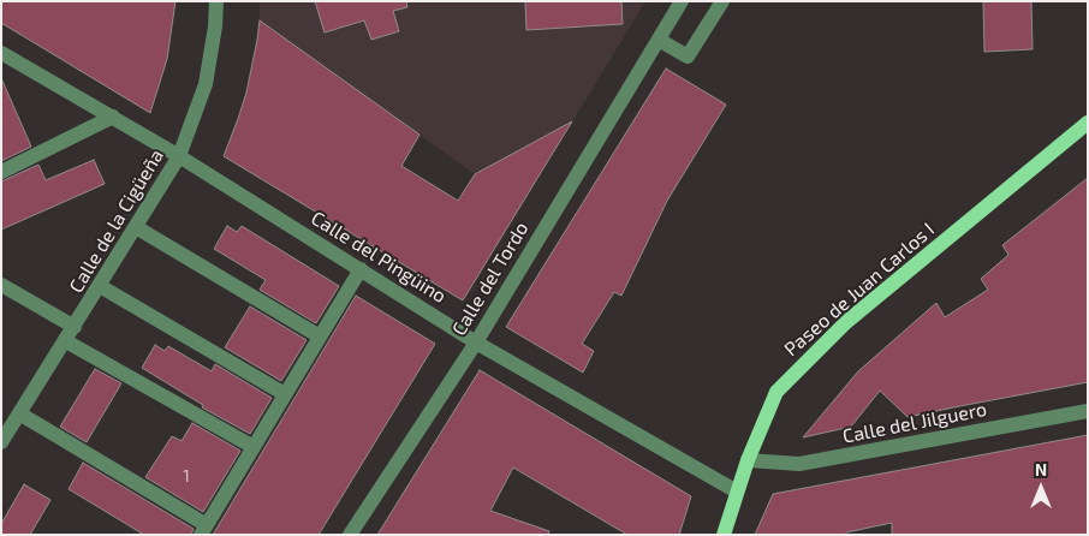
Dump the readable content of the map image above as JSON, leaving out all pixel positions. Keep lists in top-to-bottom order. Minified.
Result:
{"streets":{"main road":["Paseo de Juan Carlos I"],"street":["Calle de la Cigüeña","Calle del Pingüino","Calle del Tordo","Calle del Jilguero"]},"crossings":[["Calle de la Cigüeña","Calle del Pingüino"],["Calle del Pingüino","Calle del Tordo"],["Calle del Pingüino","Paseo de Juan Carlos I"],["Paseo de Juan Carlos I","Calle del Jilguero"]],"house_numbers":["1"],"north":"top"}
